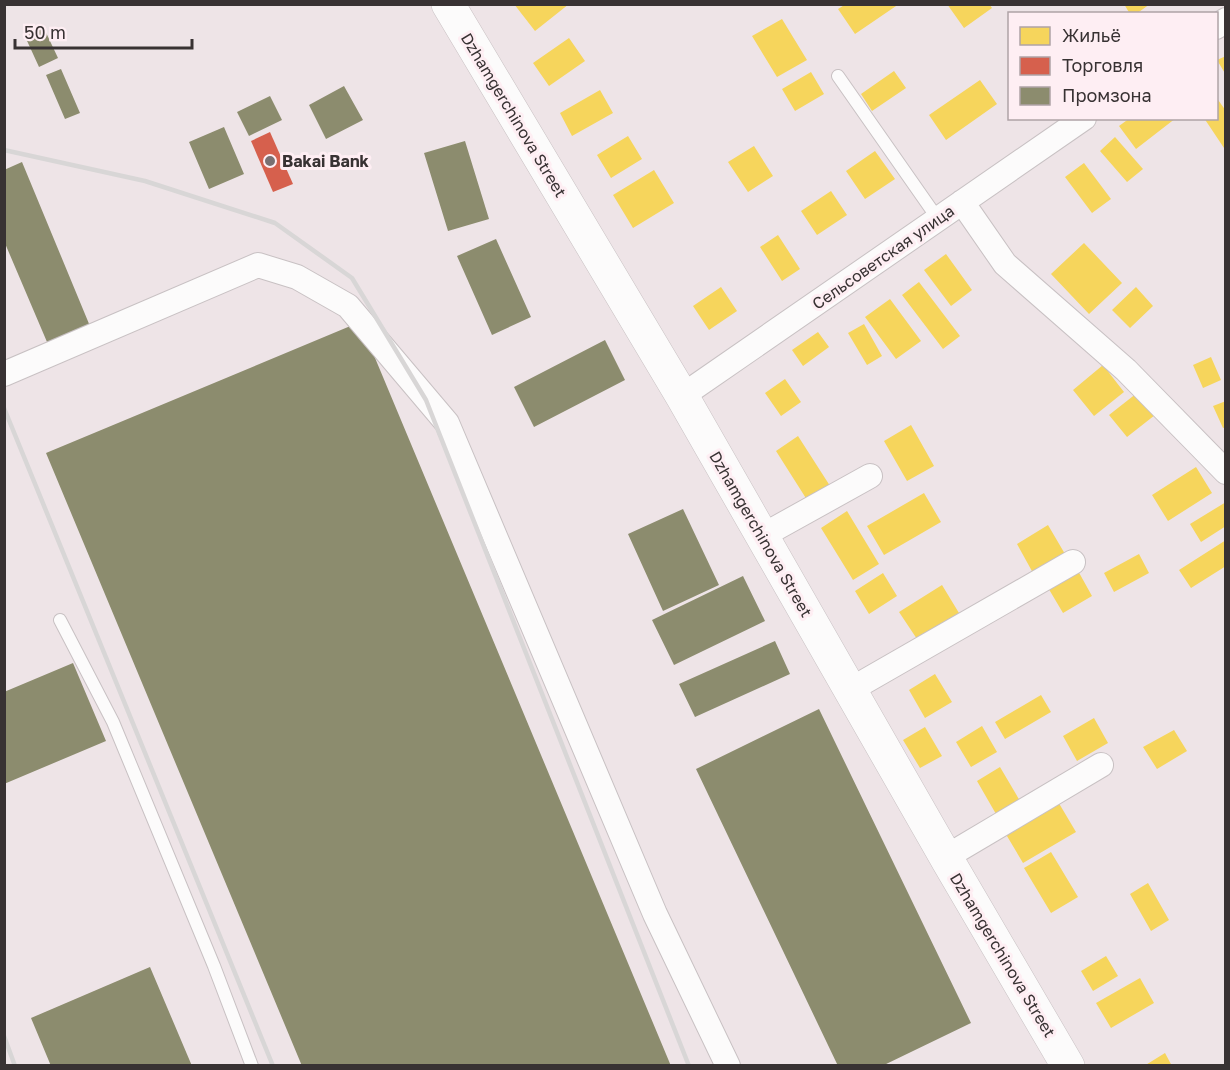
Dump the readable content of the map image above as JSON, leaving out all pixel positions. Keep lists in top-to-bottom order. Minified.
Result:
{"streets":{"street":["Dzhamgerchinova Street","Сельсоветская улица"]},"crossings":[["Dzhamgerchinova Street","Сельсоветская улица"]],"places":["Bakai Bank"],"legend":["Жильё","Торговля","Промзона"],"scale_bar":"50 m"}
